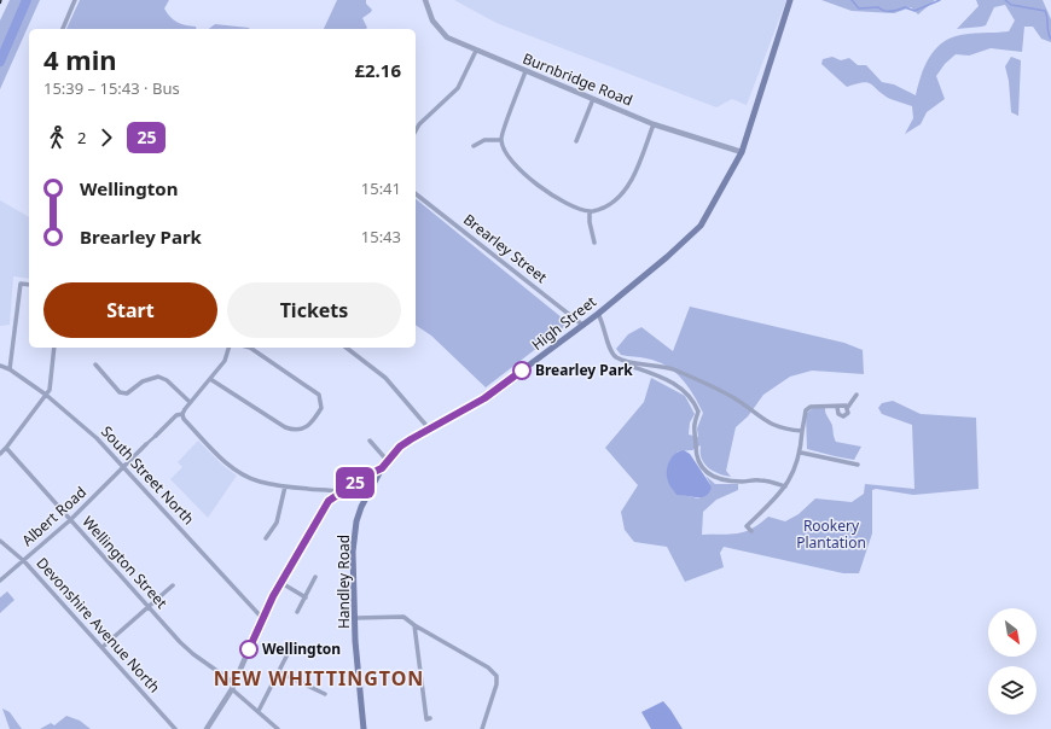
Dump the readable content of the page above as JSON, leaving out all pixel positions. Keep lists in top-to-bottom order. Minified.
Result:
{"streets":{"main road":["High Street","Handley Road"],"street":["Burnbridge Road","Brearley Street","South Street North","Albert Road","Wellington Street","Devonshire Avenue North"]},"crossings":[["Burnbridge Road","High Street"],["Brearley Street","High Street"],["High Street","Handley Road"],["South Street North","Albert Road"],["Albert Road","Wellington Street"],["Albert Road","Devonshire Avenue North"]],"districts":["NEW WHITTINGTON"],"parks":["Rookery Plantation"],"places":["Brearley Park","Wellington"],"lines":["bus line 25"],"north":"bottom right","page":{"on_map":"25","heading":["4 min","15:39 – 15:43 · Bus","£2.16"],"legs":["2","25"],"list":[{"name":"Wellington","value":"15:41"},{"name":"Brearley Park","value":"15:43"}],"buttons":["Start","Tickets"]}}
